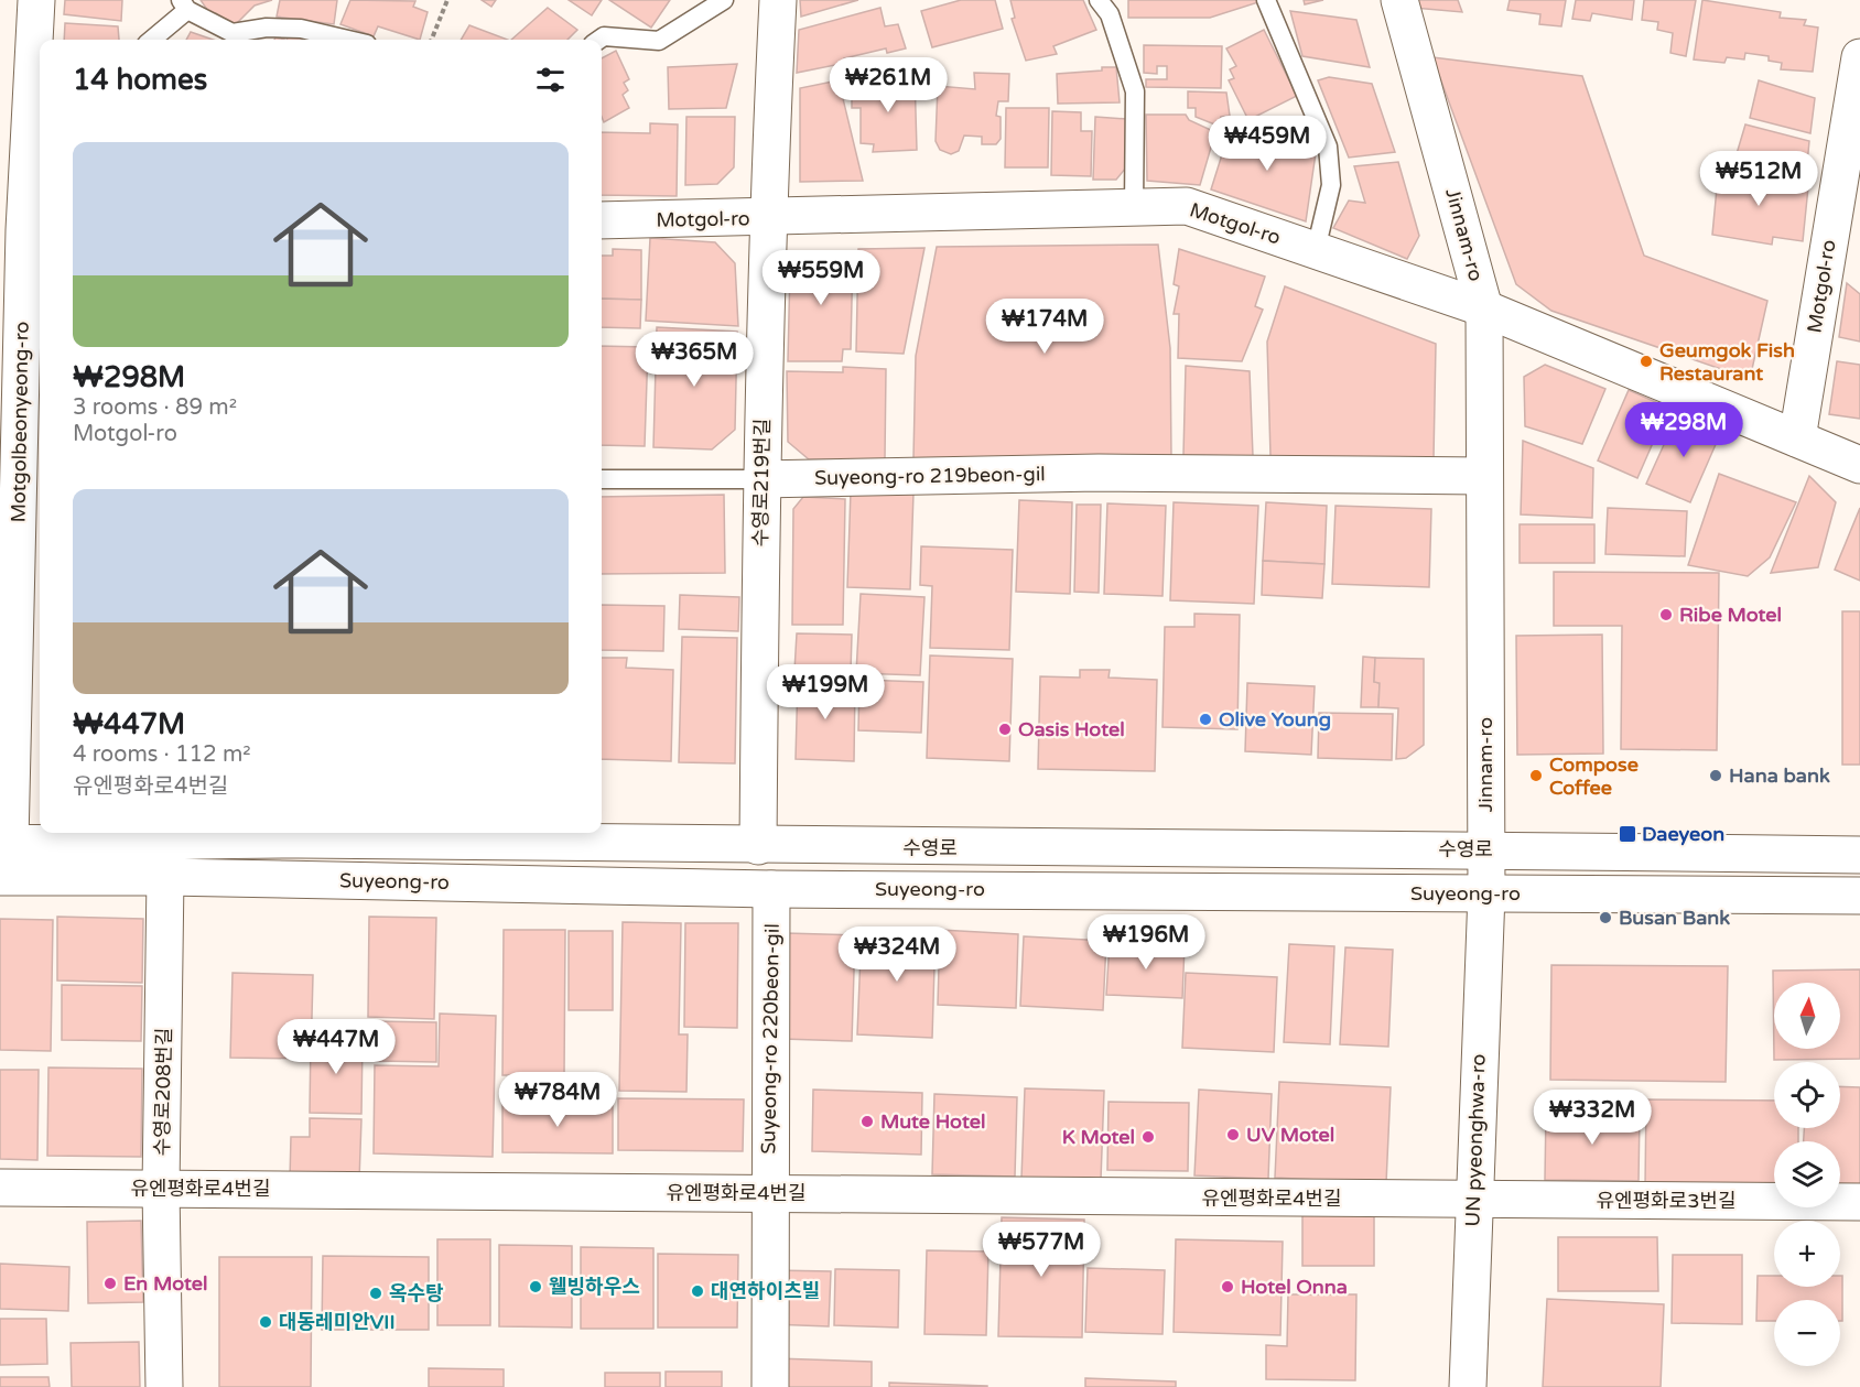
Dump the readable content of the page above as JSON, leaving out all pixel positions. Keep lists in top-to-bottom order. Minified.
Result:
{"streets":{"street":["Motgol-ro","Jinnam-ro","Motgolbeonyeong-ro","Suyeong-ro 219beon-gil","수영로219번길","수영로","Suyeong-ro","Suyeong-ro 220beon-gil","수영로208번길","UN pyeonghwa-ro","유엔평화로4번길","유엔평화로3번길"]},"crossings":[["Motgol-ro","Jinnam-ro"],["Motgol-ro","수영로219번길"],["Jinnam-ro","Suyeong-ro 219beon-gil"],["Jinnam-ro","수영로"],["Jinnam-ro","Suyeong-ro"],["Jinnam-ro","UN pyeonghwa-ro"],["Motgolbeonyeong-ro","수영로"],["Motgolbeonyeong-ro","Suyeong-ro"],["Suyeong-ro 219beon-gil","수영로219번길"],["수영로219번길","수영로"],["수영로","Suyeong-ro"],["Suyeong-ro","Suyeong-ro 220beon-gil"],["Suyeong-ro","수영로208번길"],["Suyeong-ro","UN pyeonghwa-ro"],["Suyeong-ro 220beon-gil","유엔평화로4번길"],["수영로208번길","유엔평화로4번길"],["UN pyeonghwa-ro","유엔평화로4번길"],["UN pyeonghwa-ro","유엔평화로3번길"],["유엔평화로4번길","유엔평화로3번길"]],"places":{"other":["Geumgok Fish Restaurant","Ribe Motel","Olive Young","Oasis Hotel","Compose Coffee","Hana bank","Busan Bank","Mute Hotel","UV Motel","K Motel","En Motel","웰빙하우스","Hotel Onna","대연하이츠빌","옥수탕","대동레미안VII"],"transit":["Daeyeon"]},"north":"top","page":{"heading":"14 homes","price":["₩261M","₩459M","₩512M","₩559M","₩174M","₩365M","₩298M","₩199M","₩196M","₩324M","₩447M","₩784M","₩332M","₩577M"],"list":[{"name":"₩298M","note":"3 rooms · 89 m² · Motgol-ro"},{"name":"₩447M","note":"4 rooms · 112 m² · 유엔평화로4번길"}],"map_buttons":["+","−"]}}
